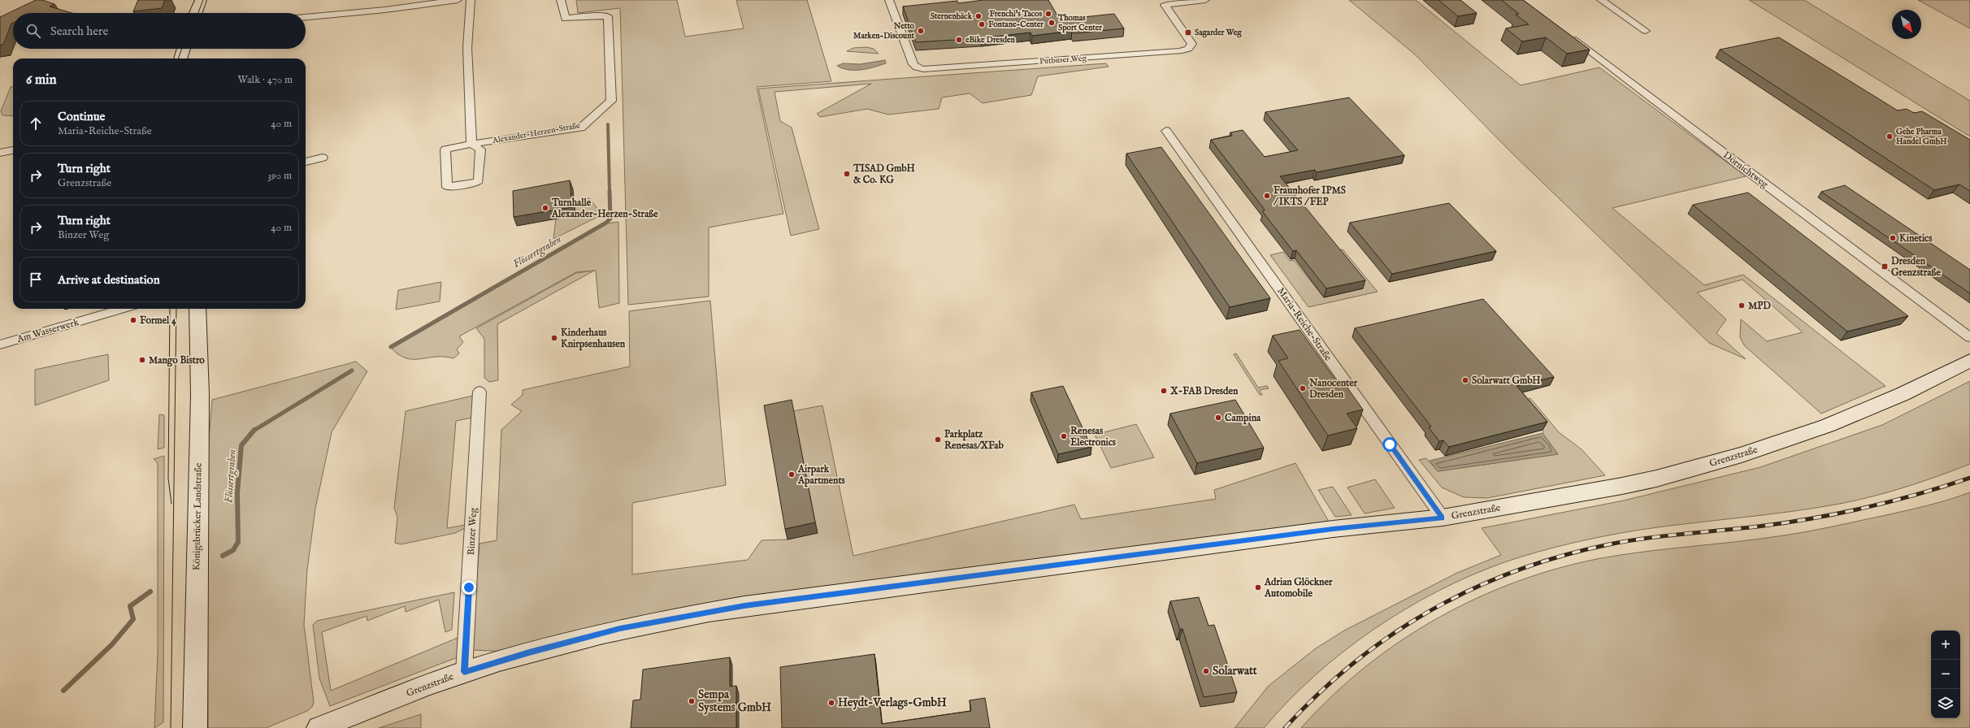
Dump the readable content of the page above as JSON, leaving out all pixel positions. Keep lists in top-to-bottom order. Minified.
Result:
{"streets":{"main road":["Grenzstraße","Königsbrücker Landstraße"],"street":["Putbuser Weg","Alexander-Herzen-Straße","Dörnichtweg","Maria-Reiche-Straße","Am Wasserwerk","Binzer Weg"]},"crossings":[["Maria-Reiche-Straße","Grenzstraße"],["Grenzstraße","Binzer Weg"]],"water":["Flössertgraben"],"places":{"other":["Frenchi's Tacos","Sternenbäck","Thomas Sport Center","Fontane-Center","Netto Marken-Discount","eBike Dresden","Gehe Pharma Handel GmbH","TISAD GmbH & Co. KG","Fraunhofer IPMS / IKTS / FEP","Turnhalle Alexander-Herzen-Straße","Kinetics","MPD","Formel 4","Kinderhaus Knirpsenhausen","Mango Bistro","Solarwatt GmbH","Nanocenter Dresden","X-FAB Dresden","Campina","Renesas Electronics","Parkplatz Renesas/XFab","Airpark Apartments","Adrian Glöckner Automobile","Solarwatt","Sempa Systems GmbH","Heydt-Verlags-GmbH"],"transit":["Sagarder Weg","Dresden Grenzstraße"]},"north":"bottom right","page":{"search":"Search here","heading":["6 min","Walk · 470 m"],"list":[["Continue","Maria-Reiche-Straße","40 m"],["Turn right","Grenzstraße","390 m"],["Turn right","Binzer Weg","40 m"],"Arrive at destination"],"map_buttons":["+","−"]}}
